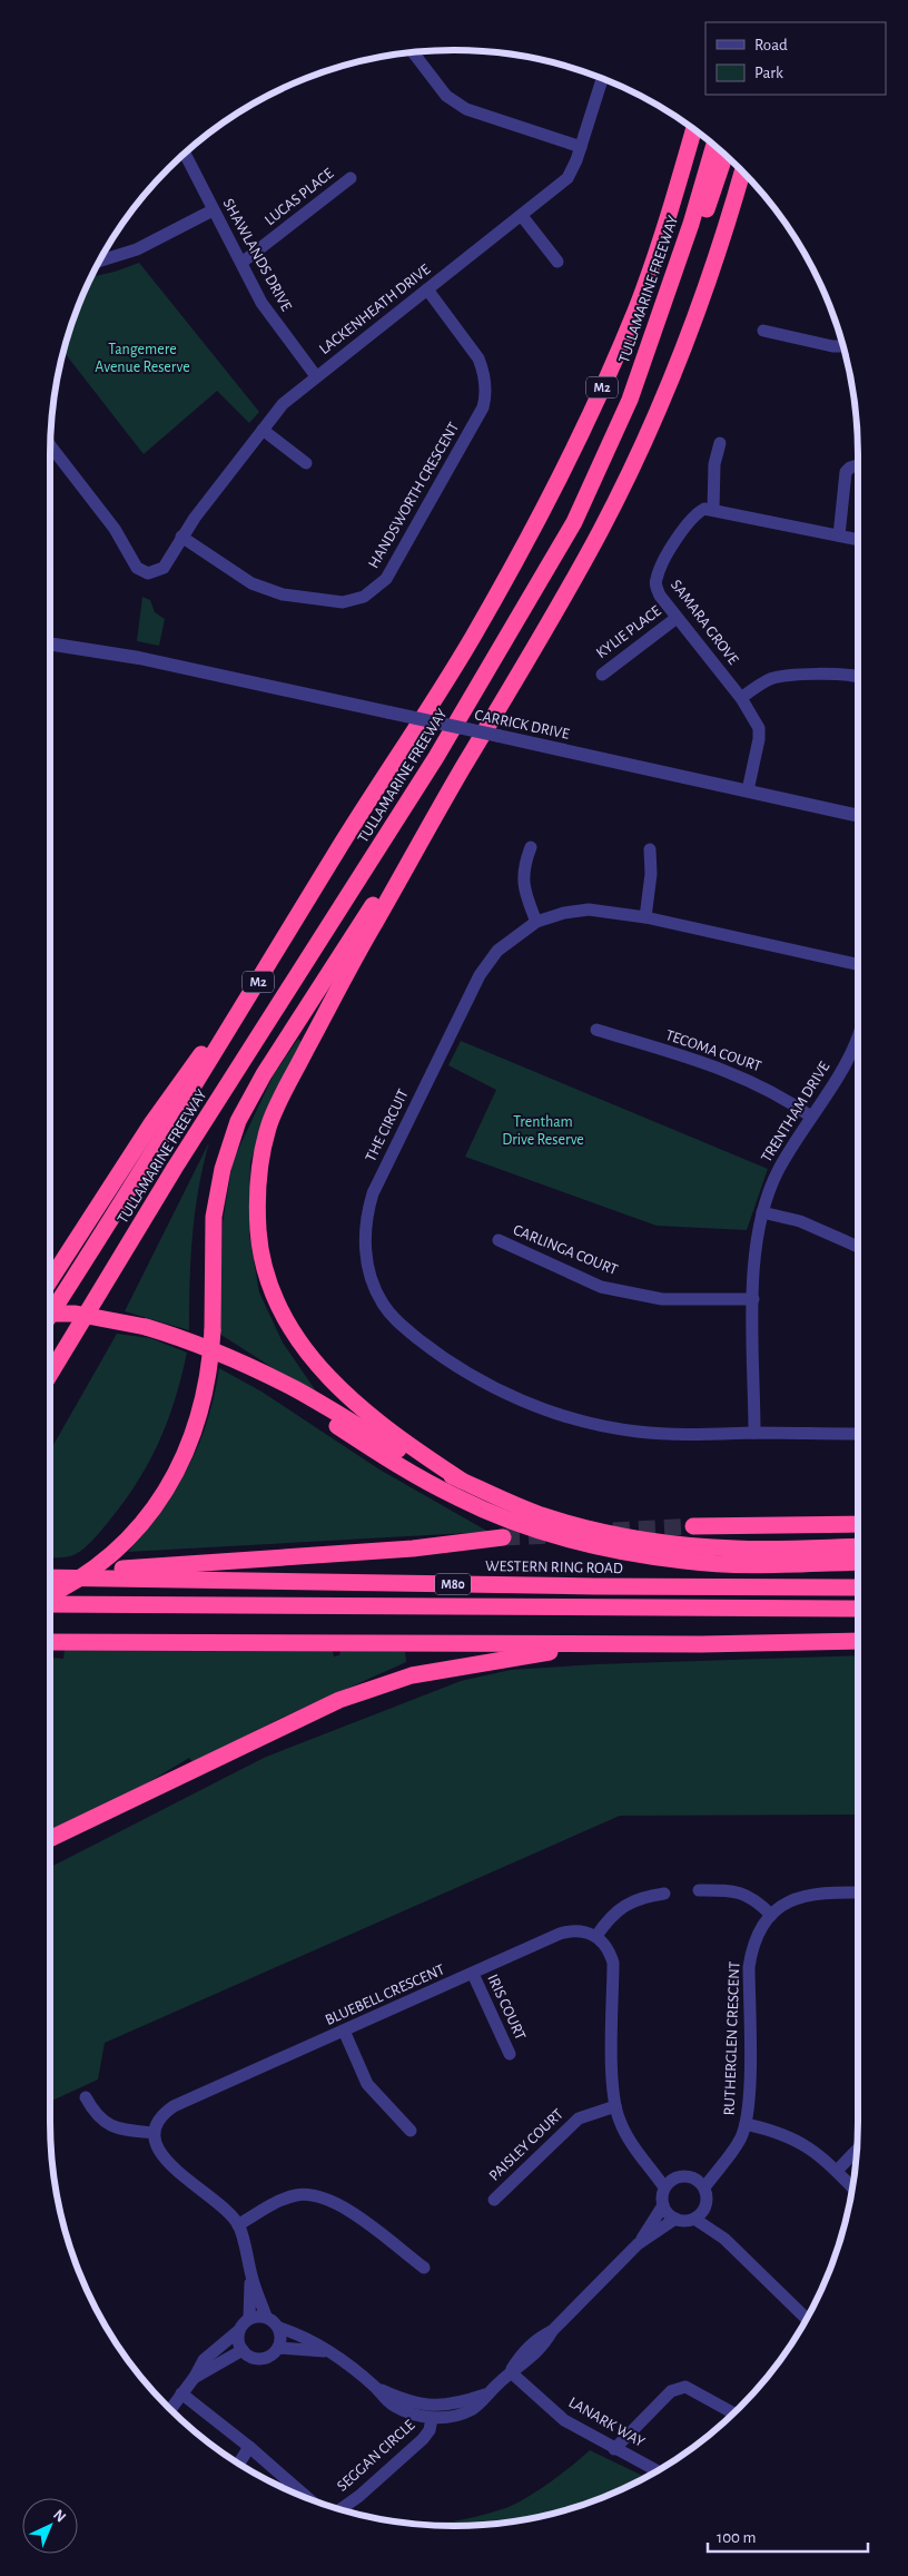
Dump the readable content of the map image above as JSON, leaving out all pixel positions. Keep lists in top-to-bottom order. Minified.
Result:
{"streets":{"highway":["TULLAMARINE FREEWAY","M2","WESTERN RING ROAD","M80"],"street":["LUCAS PLACE","SHAWLANDS DRIVE","LACKENHEATH DRIVE","HANDSWORTH CRESCENT","SAMARA GROVE","KYLIE PLACE","CARRICK DRIVE","TECOMA COURT","TRENTHAM DRIVE","THE CIRCUIT","CARLINGA COURT","BLUEBELL CRESCENT","IRIS COURT","RUTHERGLEN CRESCENT","PAISLEY COURT","LANARK WAY","SEGGAN CIRCLE"]},"crossings":[["LUCAS PLACE","SHAWLANDS DRIVE"],["SHAWLANDS DRIVE","LACKENHEATH DRIVE"],["LACKENHEATH DRIVE","HANDSWORTH CRESCENT"],["SAMARA GROVE","KYLIE PLACE"],["SAMARA GROVE","CARRICK DRIVE"],["TECOMA COURT","TRENTHAM DRIVE"],["TRENTHAM DRIVE","THE CIRCUIT"],["TRENTHAM DRIVE","CARLINGA COURT"],["BLUEBELL CRESCENT","IRIS COURT"]],"parks":["Tangemere Avenue Reserve","Trentham Drive Reserve"],"legend":["Road","Park"],"scale_bar":"100 m","north":"top right"}
